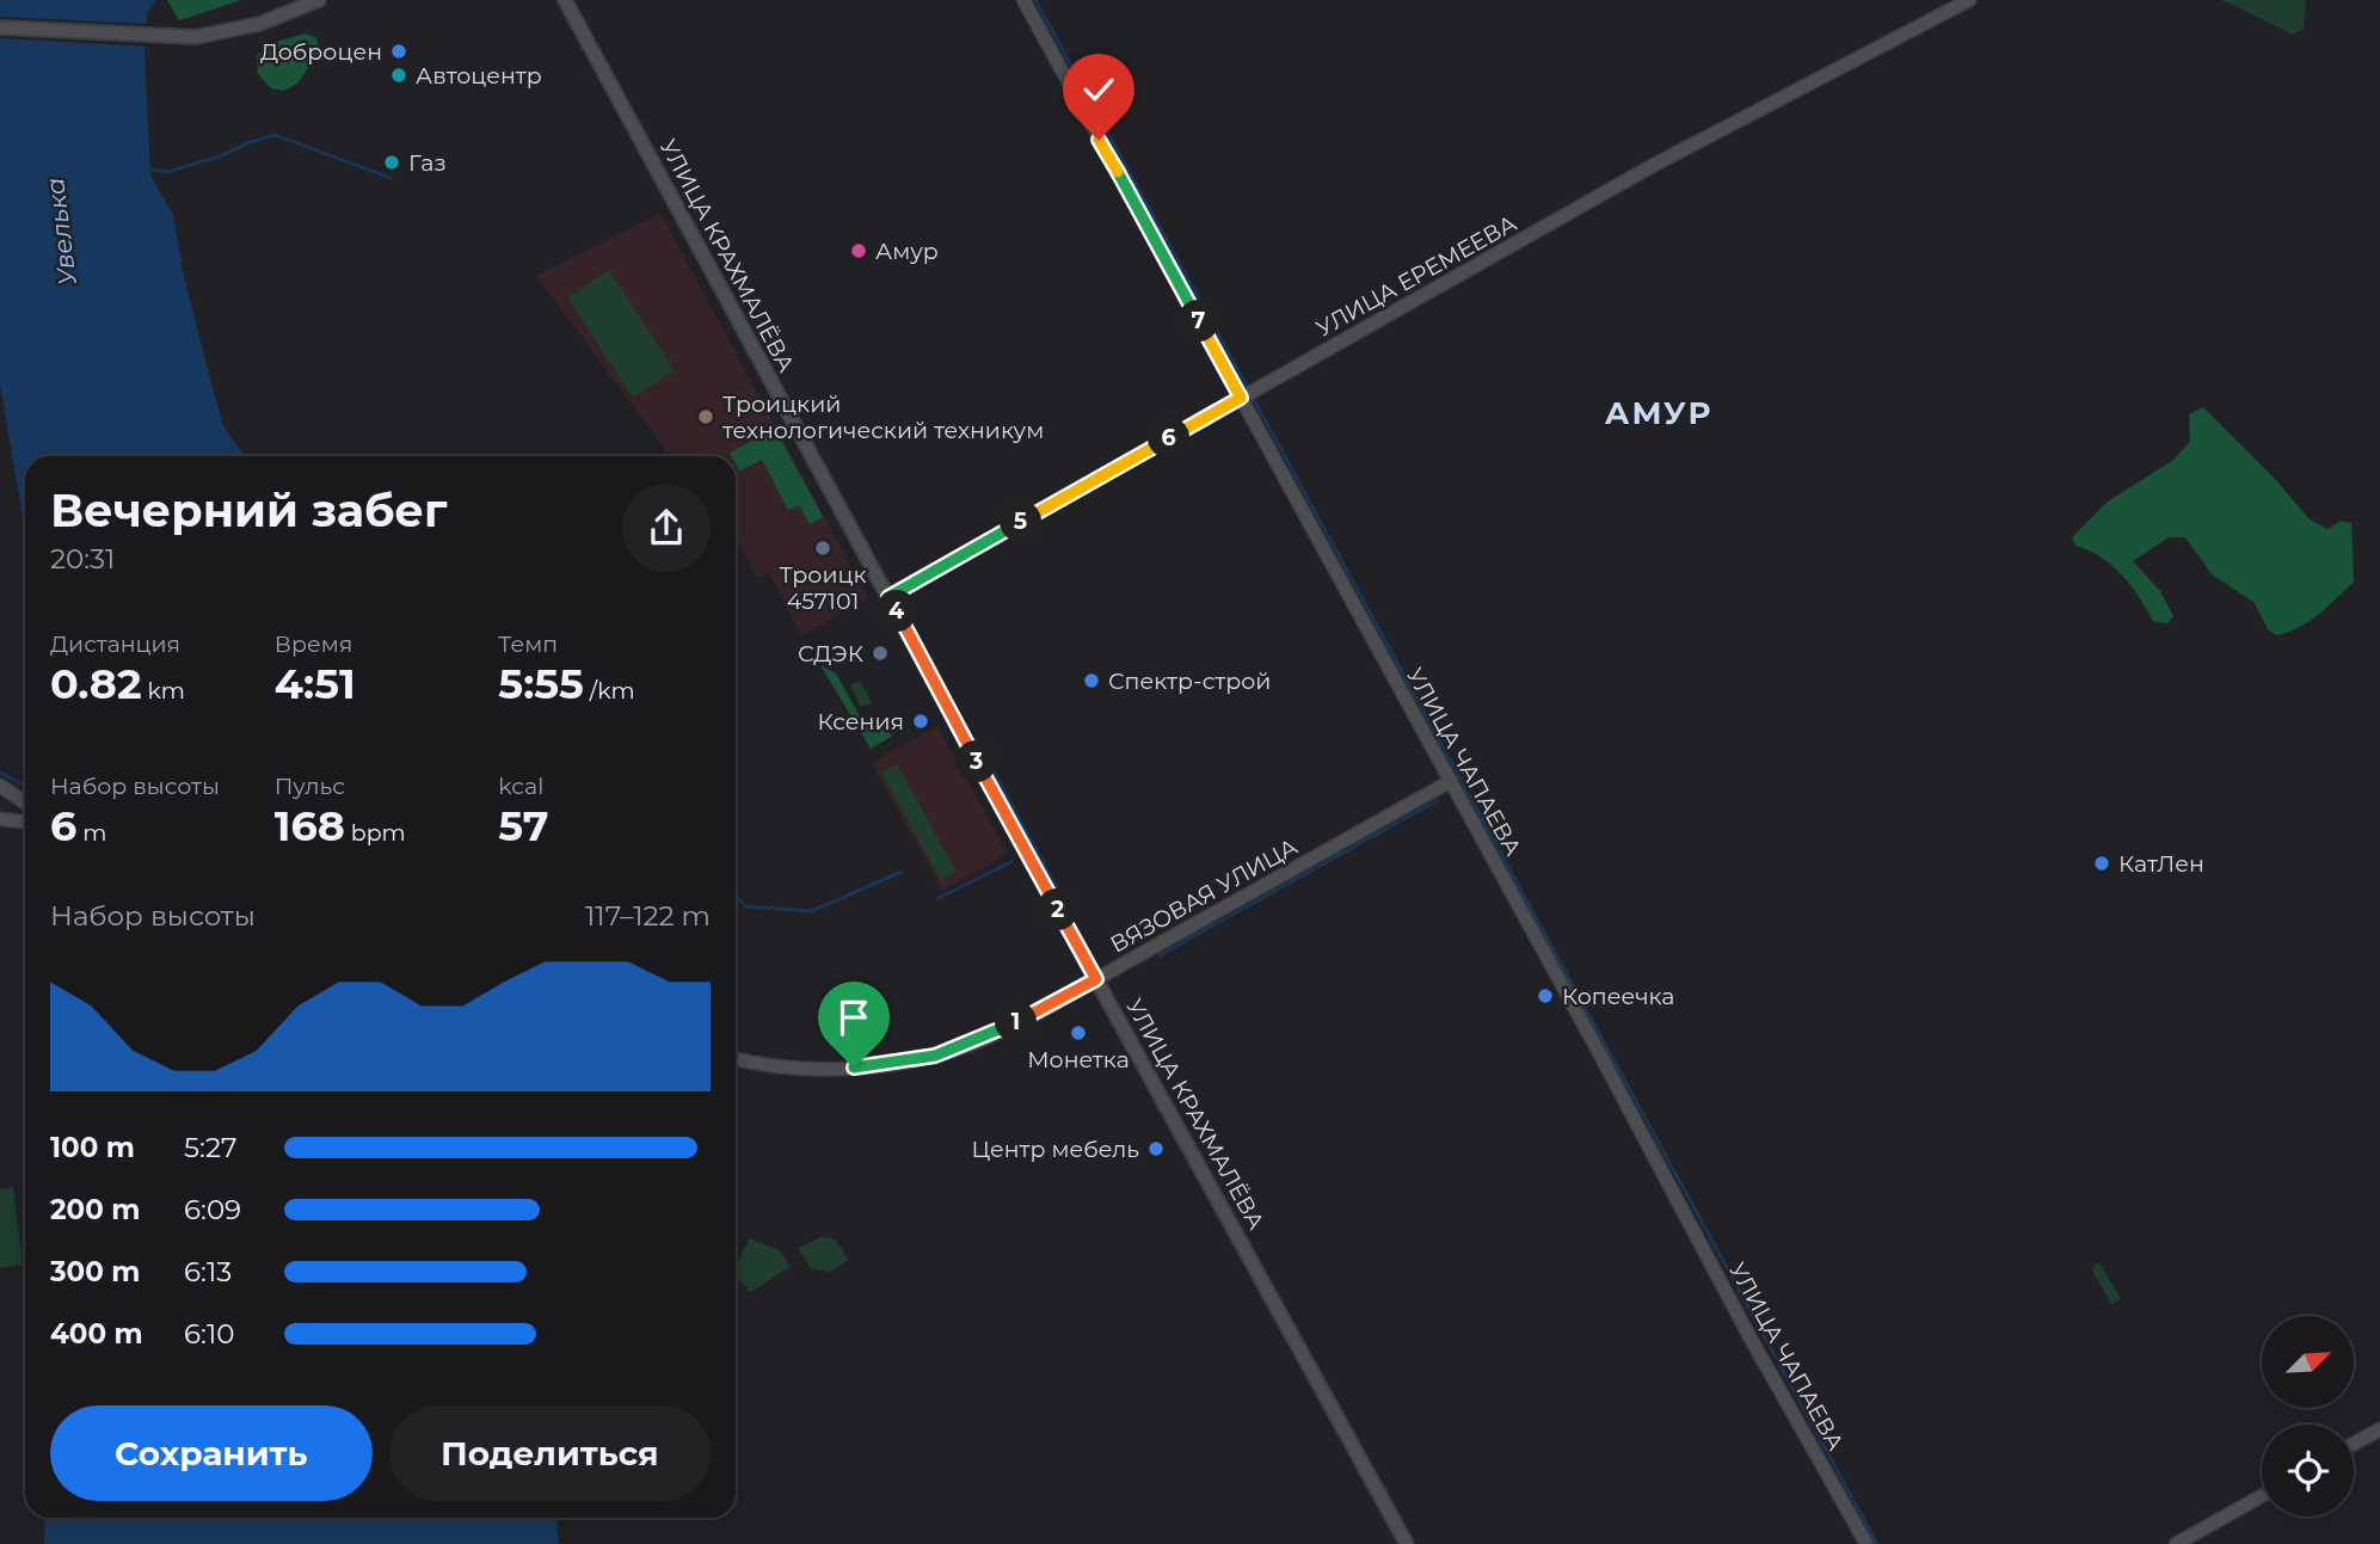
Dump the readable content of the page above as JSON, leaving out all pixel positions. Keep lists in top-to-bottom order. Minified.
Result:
{"streets":{"main road":["УЛИЦА КРАХМАЛЁВА"],"street":["УЛИЦА ЕРЕМЕЕВА","УЛИЦА ЧАПАЕВА","ВЯЗОВАЯ УЛИЦА"]},"crossings":[["УЛИЦА КРАХМАЛЁВА","УЛИЦА ЕРЕМЕЕВА"],["УЛИЦА КРАХМАЛЁВА","ВЯЗОВАЯ УЛИЦА"],["УЛИЦА ЕРЕМЕЕВА","УЛИЦА ЧАПАЕВА"],["УЛИЦА ЧАПАЕВА","ВЯЗОВАЯ УЛИЦА"]],"districts":["АМУР"],"water":["Увелька"],"places":["Доброцен","Автоцентр","Газ","Амур","Троицкий технологический техникум","Троицк 457101","СДЭК","Спектр-строй","Ксения","КатЛен","Копеечка","Монетка","Центр мебель"],"north":"top right","page":{"pins":["7","6","5","4","3","2","1"],"heading":["Вечерний забег","20:31"],"stats":[["Дистанция","0.82 km"],["Время","4:51"],["Темп","5:55 /km"],["Набор высоты","6 m"],["Пульс","168 bpm"],["kcal","57"]],"chart":["Набор высоты","117–122 m"],"list":[{"name":"100 m","note":"5:27"},{"name":"200 m","note":"6:09"},{"name":"300 m","note":"6:13"},{"name":"400 m","note":"6:10"}],"buttons":["Сохранить","Поделиться"]}}
